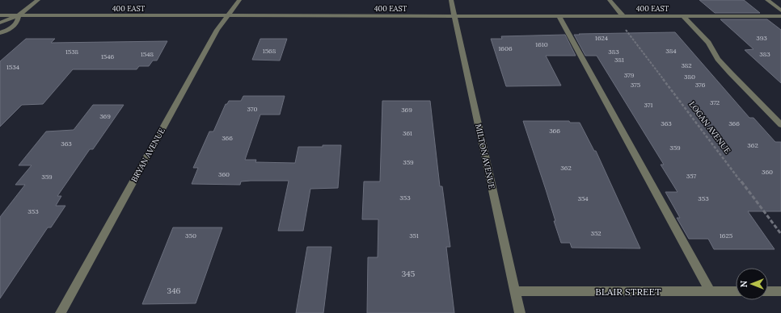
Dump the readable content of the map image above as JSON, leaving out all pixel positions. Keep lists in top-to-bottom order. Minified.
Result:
{"streets":{"street":["400 EAST","BRYAN AVENUE","MILTON AVENUE","BLAIR STREET"],"path":["LOGAN AVENUE"]},"crossings":[["400 EAST","BRYAN AVENUE"],["400 EAST","MILTON AVENUE"],["MILTON AVENUE","BLAIR STREET"]],"house_numbers":["1624","393","1610","1606","1568","384","1538","383","1548","383","1546","381","382","1534","379","380","375","376","372","371","370","369","369","363","366","366","361","366","363","362","359","359","362","360","360","357","359","353","354","353","353","352","350","351","1625","345","346"],"north":"left"}
